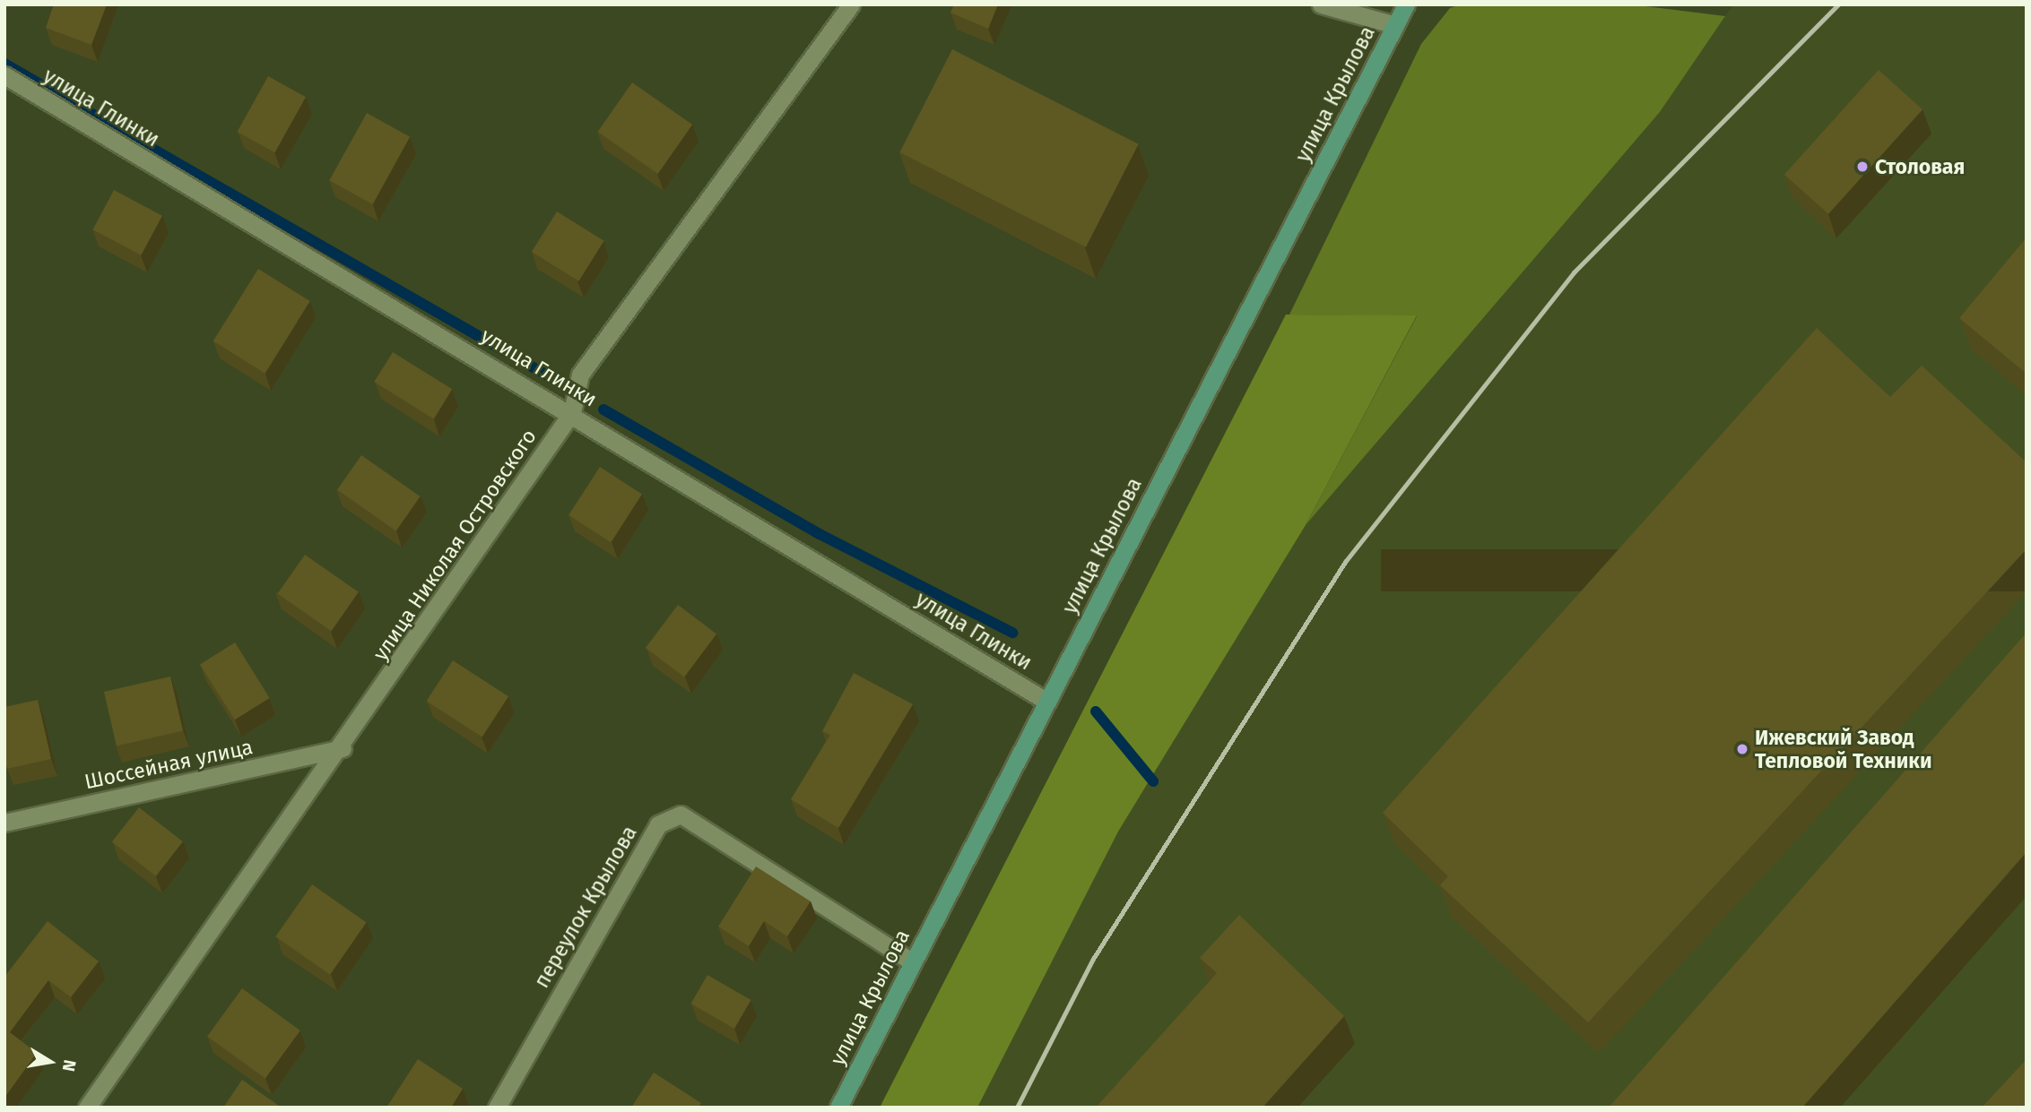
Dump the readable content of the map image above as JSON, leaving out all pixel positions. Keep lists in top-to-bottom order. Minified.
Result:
{"streets":{"main road":["улица Крылова"],"street":["улица Глинки","улица Николая Островского","Шоссейная улица","переулок Крылова"]},"crossings":[["улица Крылова","улица Глинки"],["улица Крылова","переулок Крылова"],["улица Глинки","улица Николая Островского"],["улица Николая Островского","Шоссейная улица"]],"places":["Столовая","Ижевский Завод Тепловой Техники"],"north":"right"}
